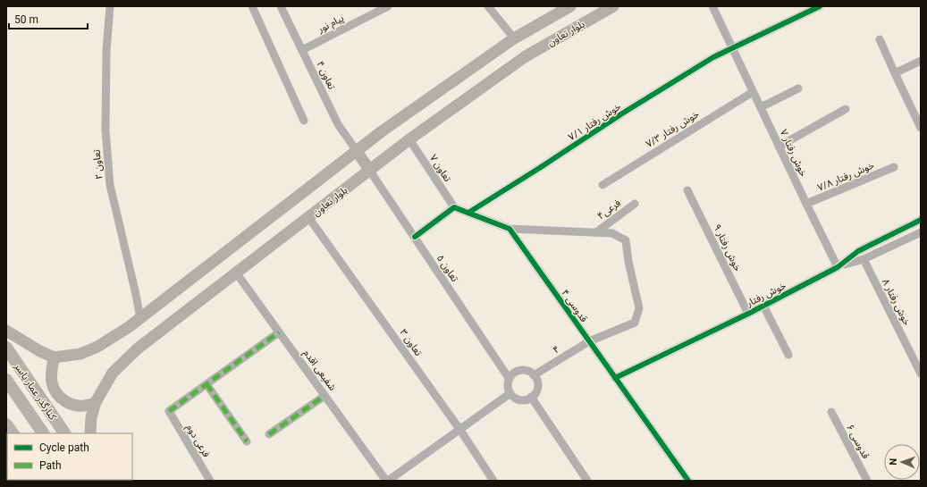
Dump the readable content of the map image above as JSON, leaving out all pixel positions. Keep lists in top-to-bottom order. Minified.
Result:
{"streets":{"main road":["بلوار تعاون","کنارگذر عمار یاسر"],"street":["پیام نور","تعاون ۴","خوش رفتار ۷/۱","خوش رفتار ۷/۳","خوش رفتار ۷","تعاون ۲","تعاون ۷","خوش رفتار ۷/۸","فرعی۴","خوش رفتار ۹","تعاون ۵","خوش رفتار","خوش رفتار ۸","قدوسی ۴","تعاون ۳","۴","شفیعی اقدم","فرعی دوم","قدوسی ۶"]},"crossings":[["پیام نور","تعاون ۴"],["بلوار تعاون","تعاون ۷"],["بلوار تعاون","تعاون ۵"],["بلوار تعاون","تعاون ۳"],["بلوار تعاون","شفیعی اقدم"],["خوش رفتار ۷/۱","خوش رفتار ۷"],["خوش رفتار ۷/۳","خوش رفتار ۷"],["خوش رفتار ۷","خوش رفتار ۷/۸"],["خوش رفتار ۷","خوش رفتار"],["فرعی۴","۴"],["خوش رفتار ۹","خوش رفتار"],["تعاون ۵","۴"],["خوش رفتار","خوش رفتار ۸"],["خوش رفتار","قدوسی ۴"],["قدوسی ۴","۴"]],"legend":["Cycle path","Path"],"scale_bar":"50 m","north":"left"}
